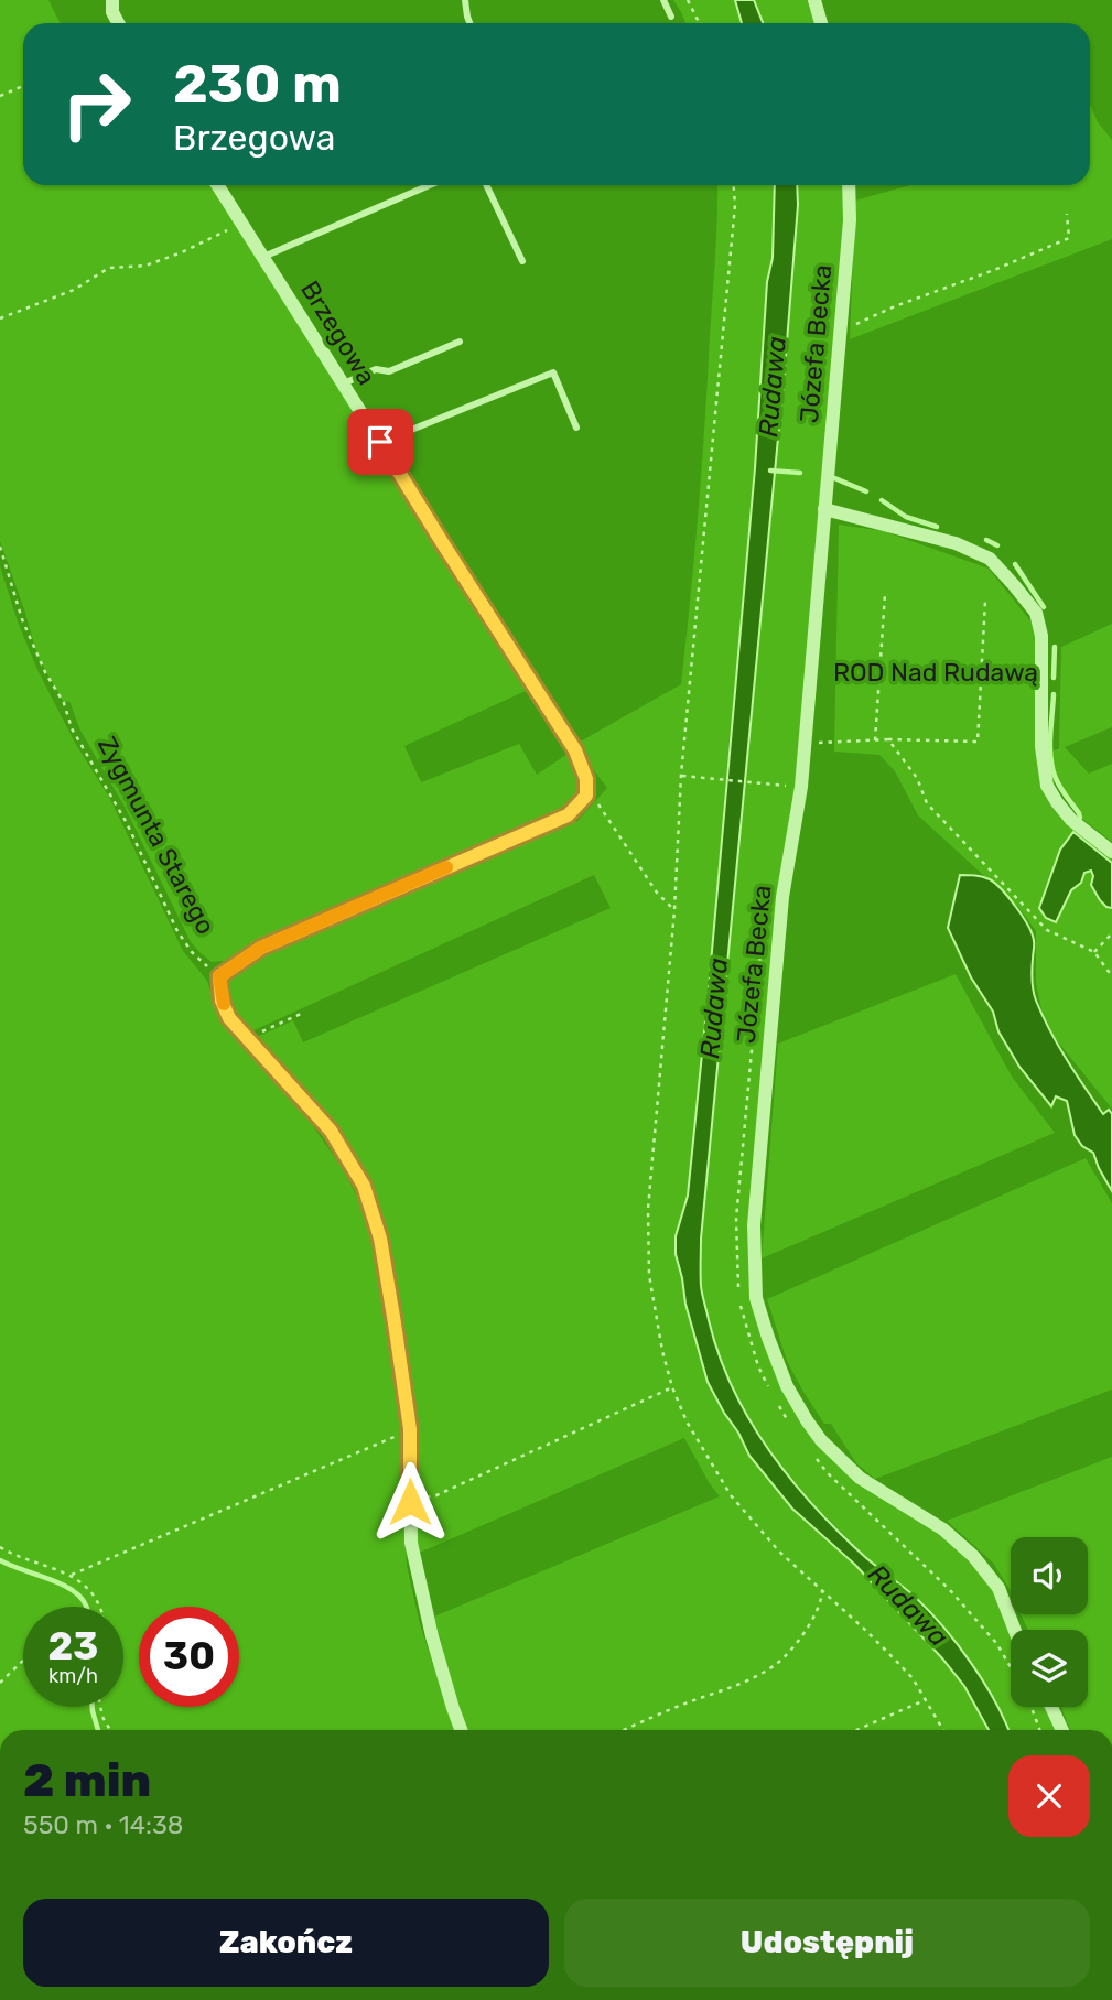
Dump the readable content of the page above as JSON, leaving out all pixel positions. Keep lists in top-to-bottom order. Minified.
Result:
{"streets":{"street":["Brzegowa","Józefa Becka"],"path":["Zygmunta Starego"]},"water":["Rudawa"],"parks":["ROD Nad Rudawą"],"page":{"turn":["230 m","Brzegowa"],"speed":"23 km/h","limit":"30","heading":["2 min","550 m · 14:38"],"buttons":["Zakończ","Udostępnij"]}}
